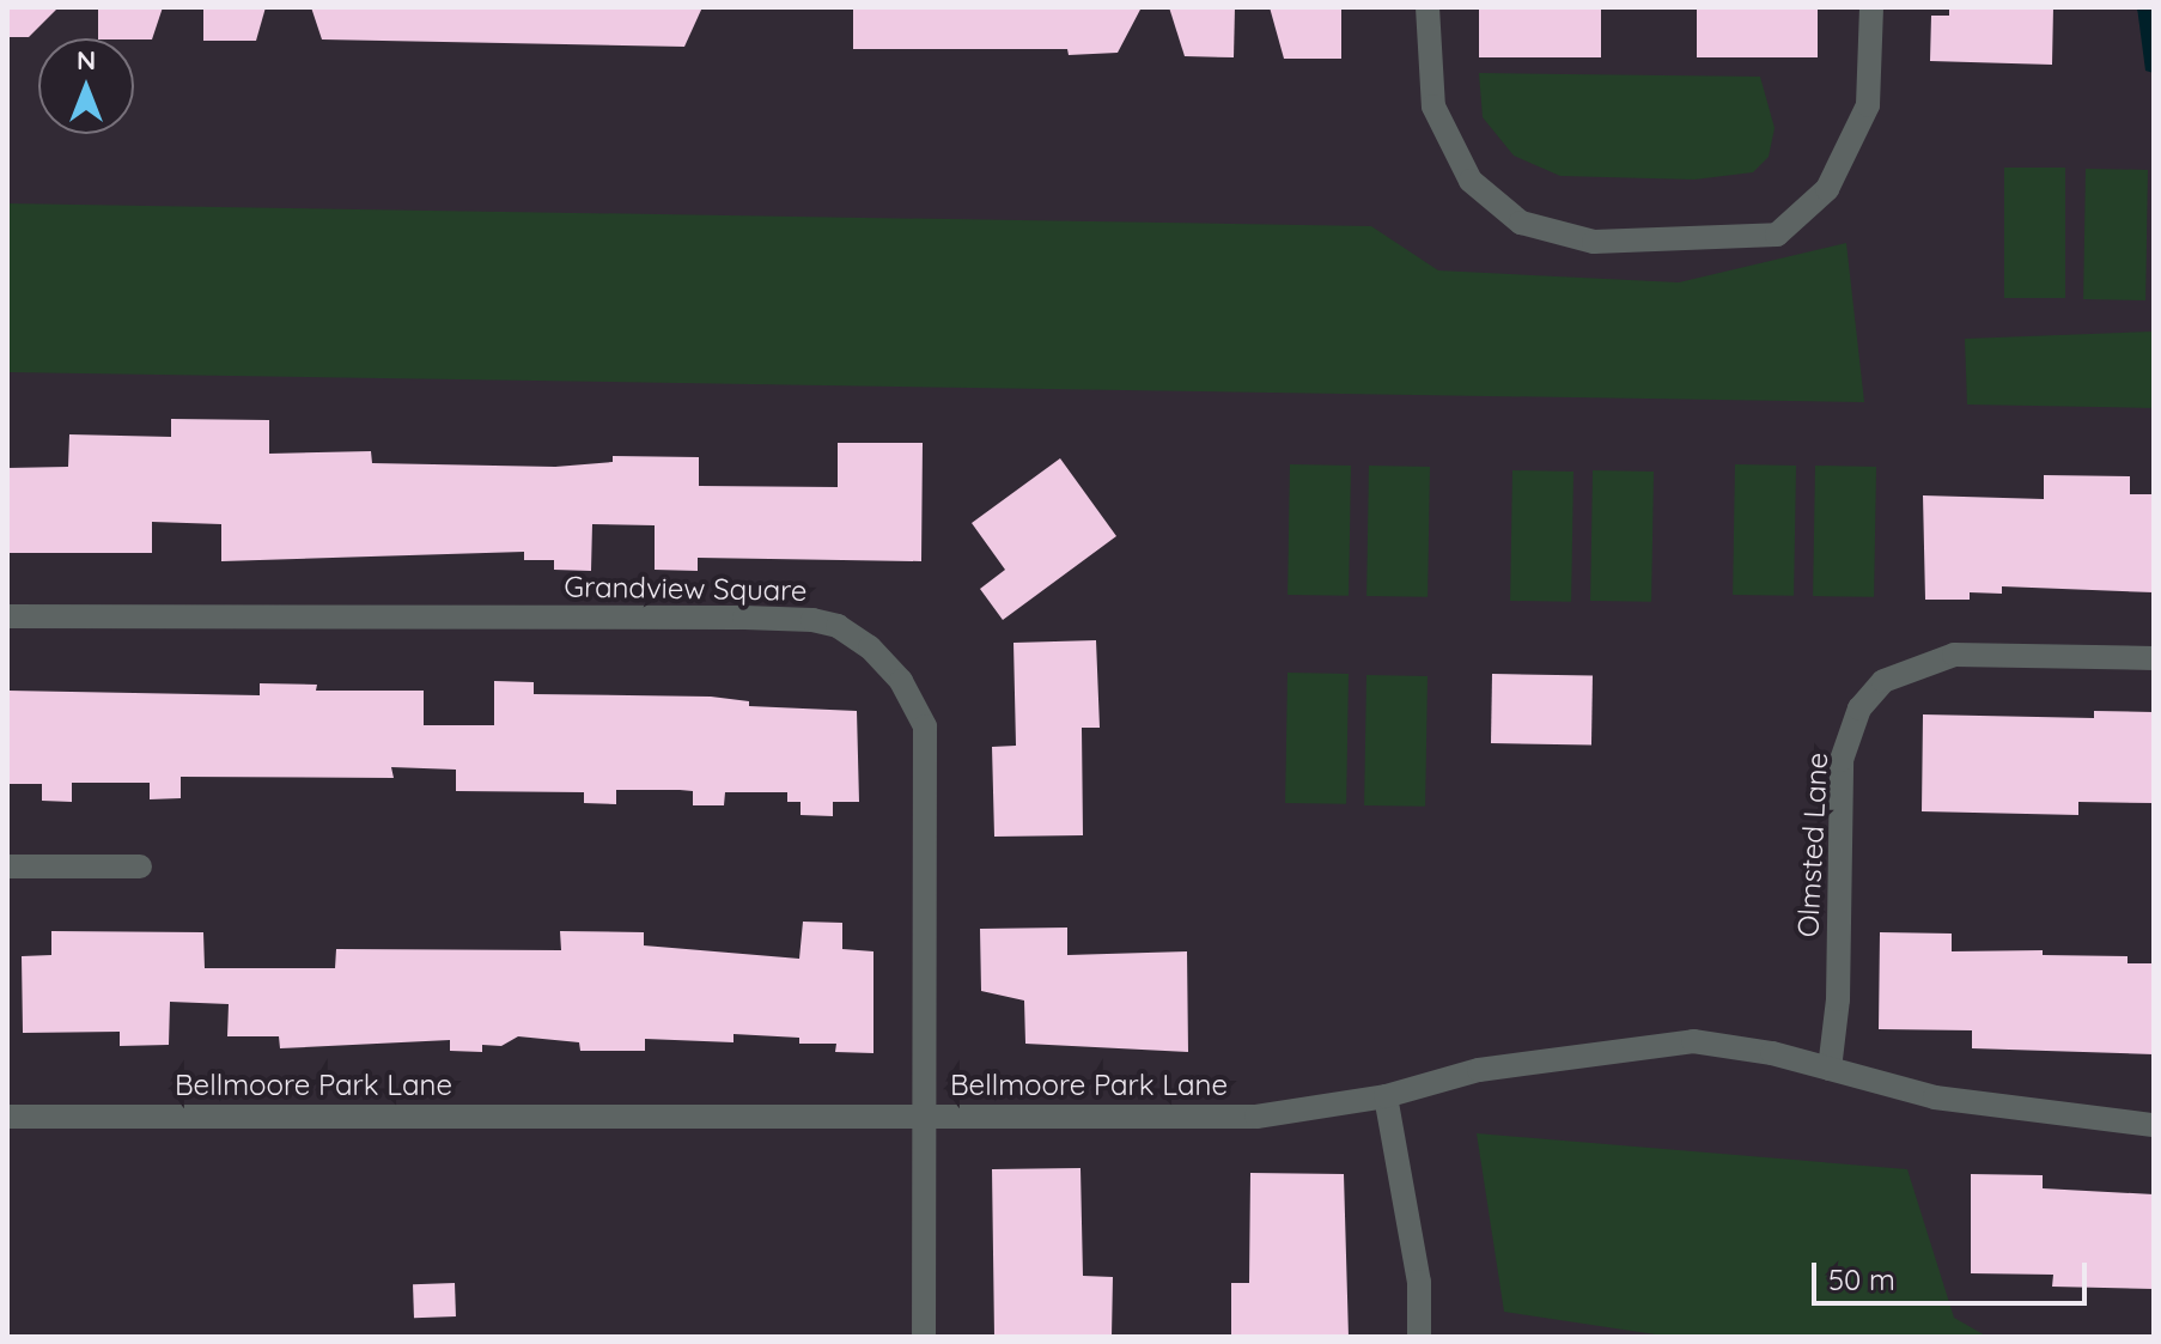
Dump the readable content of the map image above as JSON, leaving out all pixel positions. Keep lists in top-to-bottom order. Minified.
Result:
{"streets":{"street":["Grandview Square","Olmsted Lane","Bellmoore Park Lane"]},"crossings":[["Grandview Square","Bellmoore Park Lane"],["Olmsted Lane","Bellmoore Park Lane"]],"scale_bar":"50 m","north":"top"}
